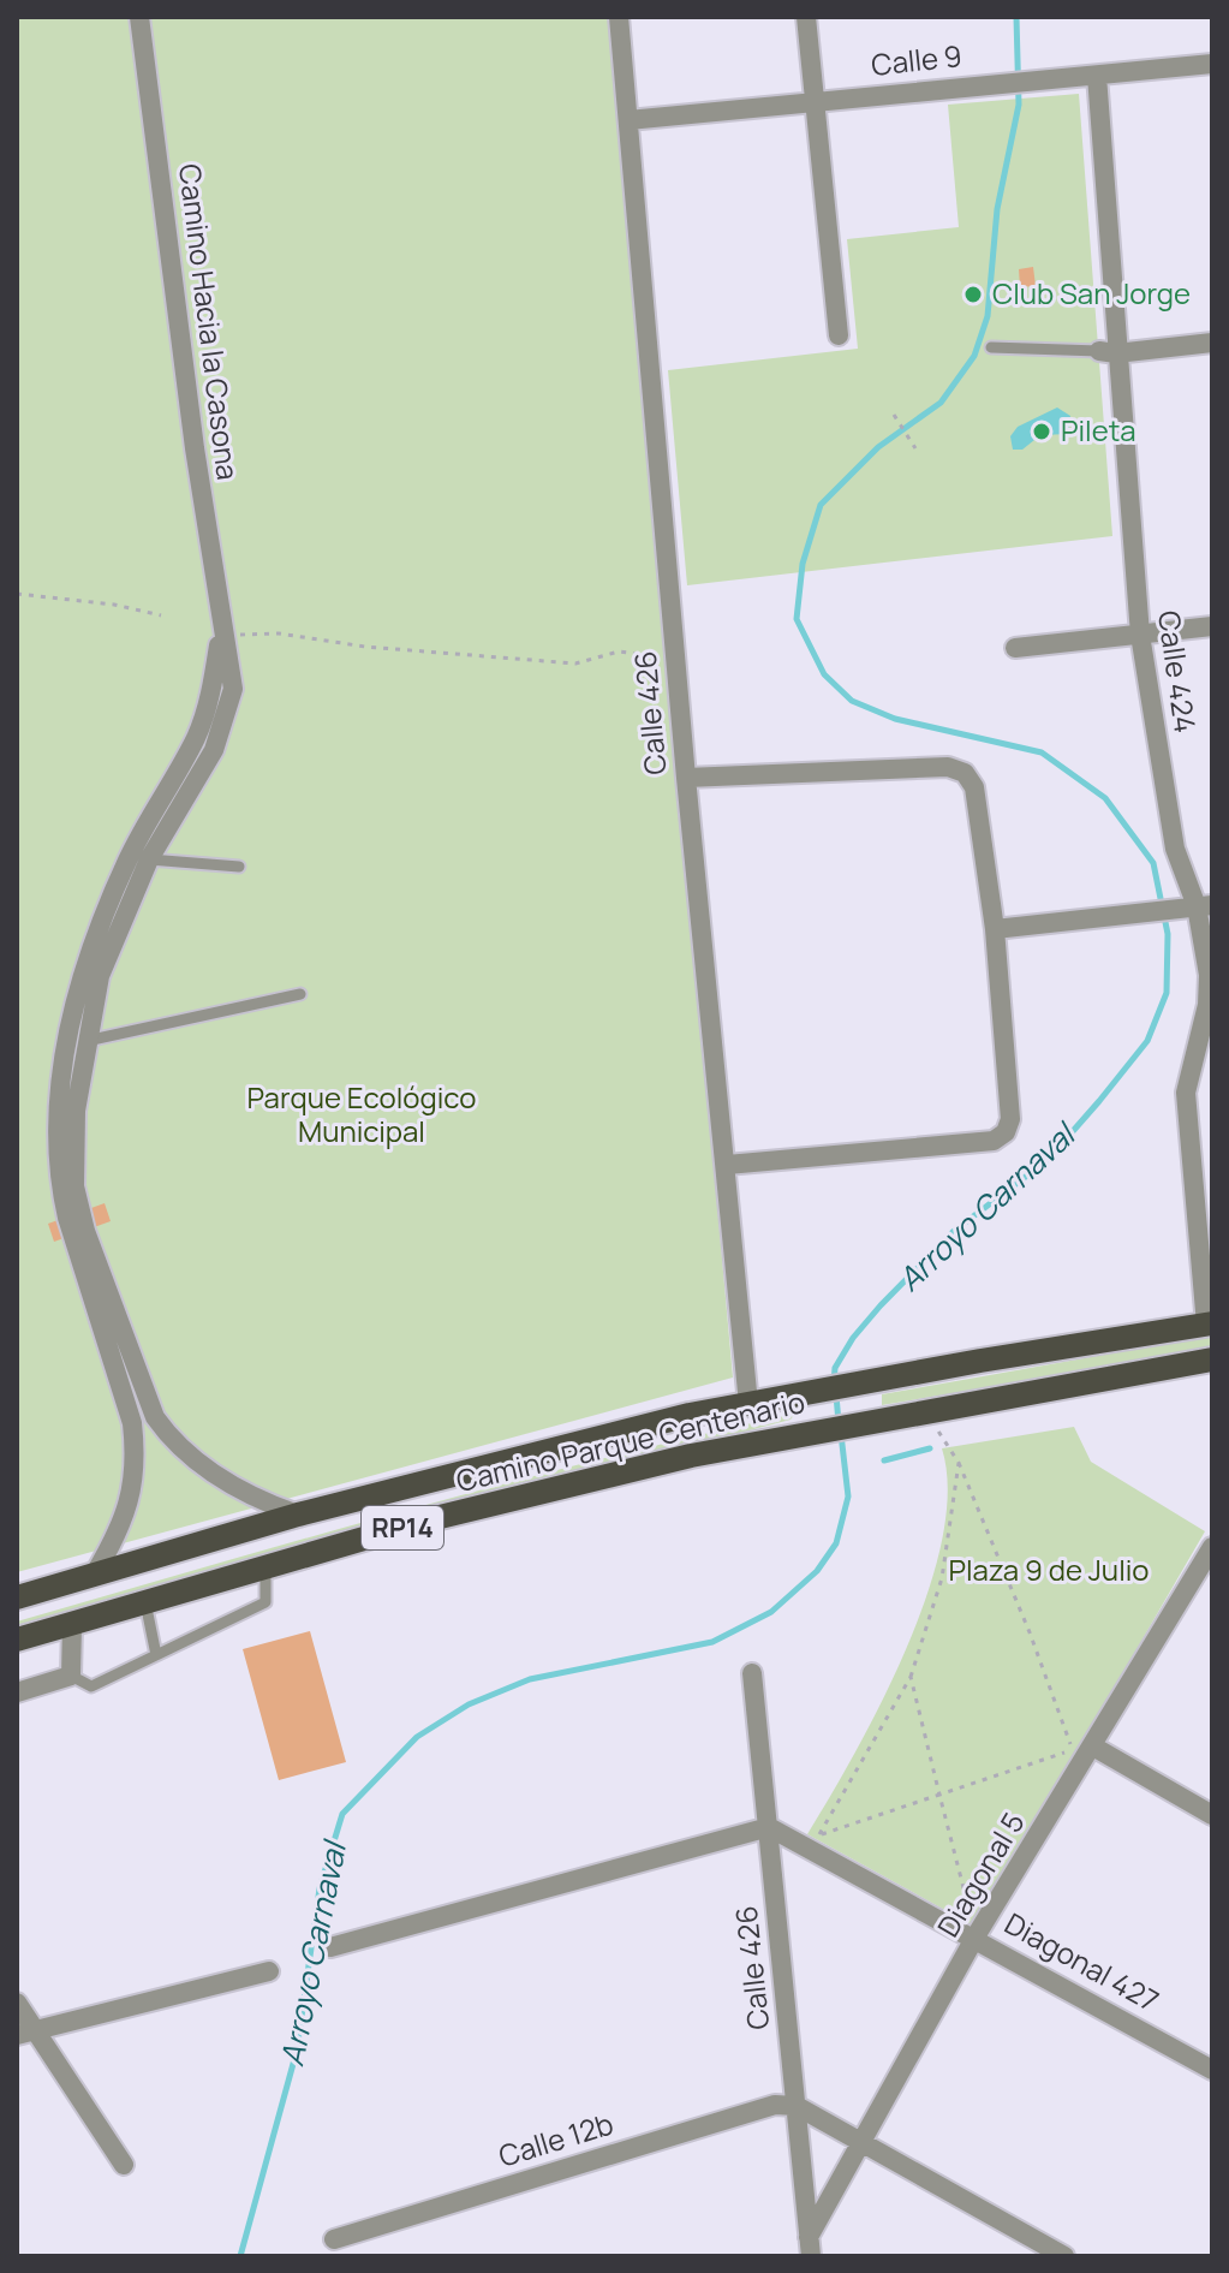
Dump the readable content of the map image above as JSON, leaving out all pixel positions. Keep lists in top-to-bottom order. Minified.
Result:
{"streets":{"main road":["Camino Parque Centenario","RP14"],"street":["Calle 9","Camino Hacia la Casona","Calle 424","Calle 426","Diagonal 5","Diagonal 427","Calle 12b"]},"crossings":[["Calle 9","Calle 424"],["Calle 9","Calle 426"],["Camino Hacia la Casona","Camino Parque Centenario"],["Calle 424","Camino Parque Centenario"],["Calle 426","Camino Parque Centenario"],["Calle 426","Diagonal 5"],["Calle 426","Diagonal 427"],["Calle 426","Calle 12b"],["Diagonal 5","Diagonal 427"]],"water":["Arroyo Carnaval"],"parks":["Parque Ecológico Municipal","Plaza 9 de Julio"],"places":["Club San Jorge","Pileta"]}
